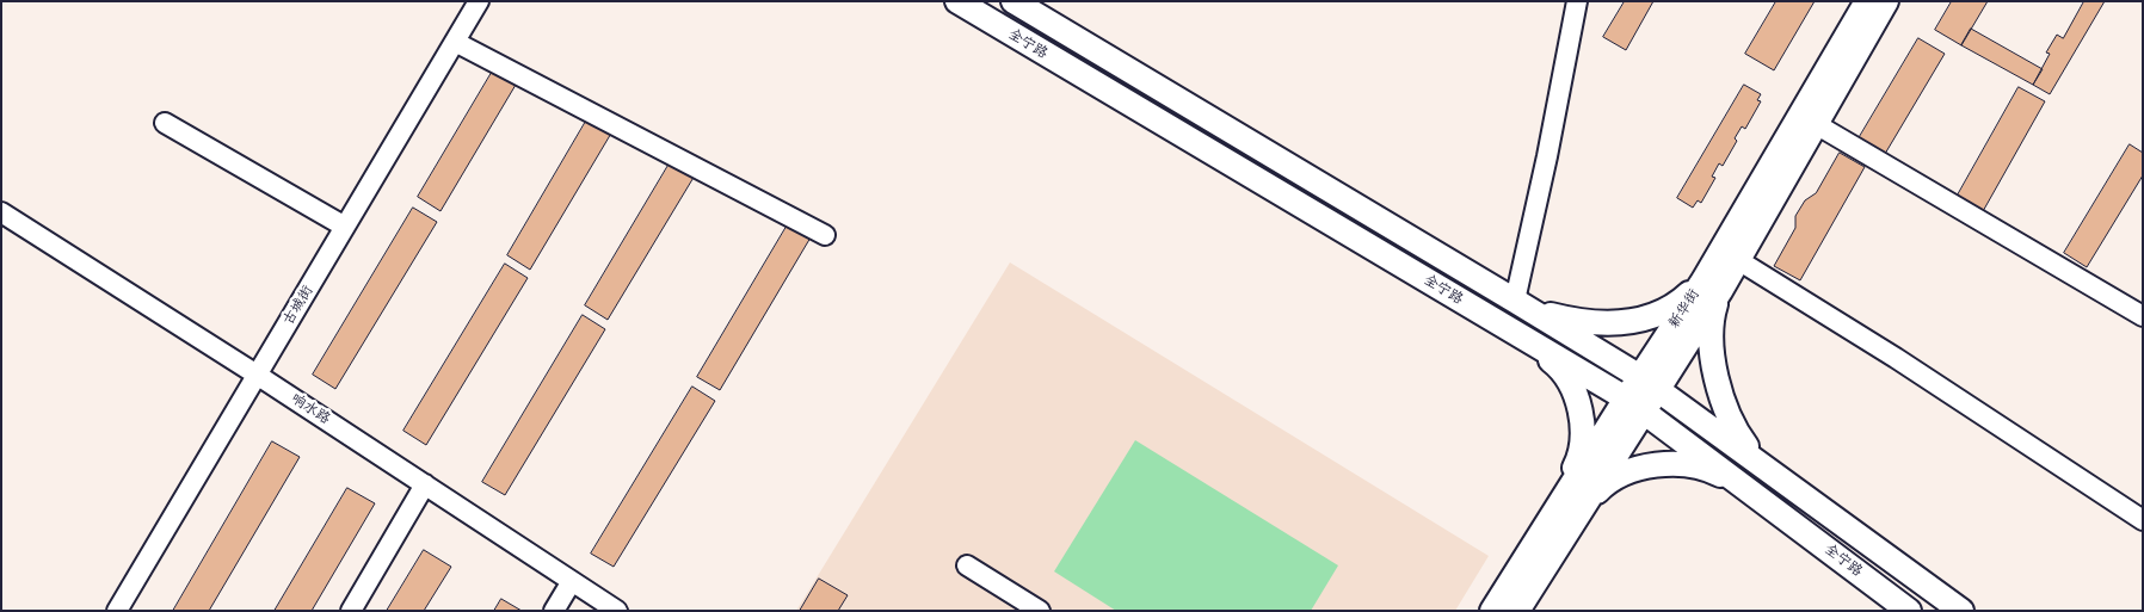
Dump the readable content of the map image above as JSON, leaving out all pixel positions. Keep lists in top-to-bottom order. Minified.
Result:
{"streets":{"main road":["全宁路","新华街"],"street":["古城街","响水路"]},"crossings":[["全宁路","新华街"],["古城街","响水路"]]}
